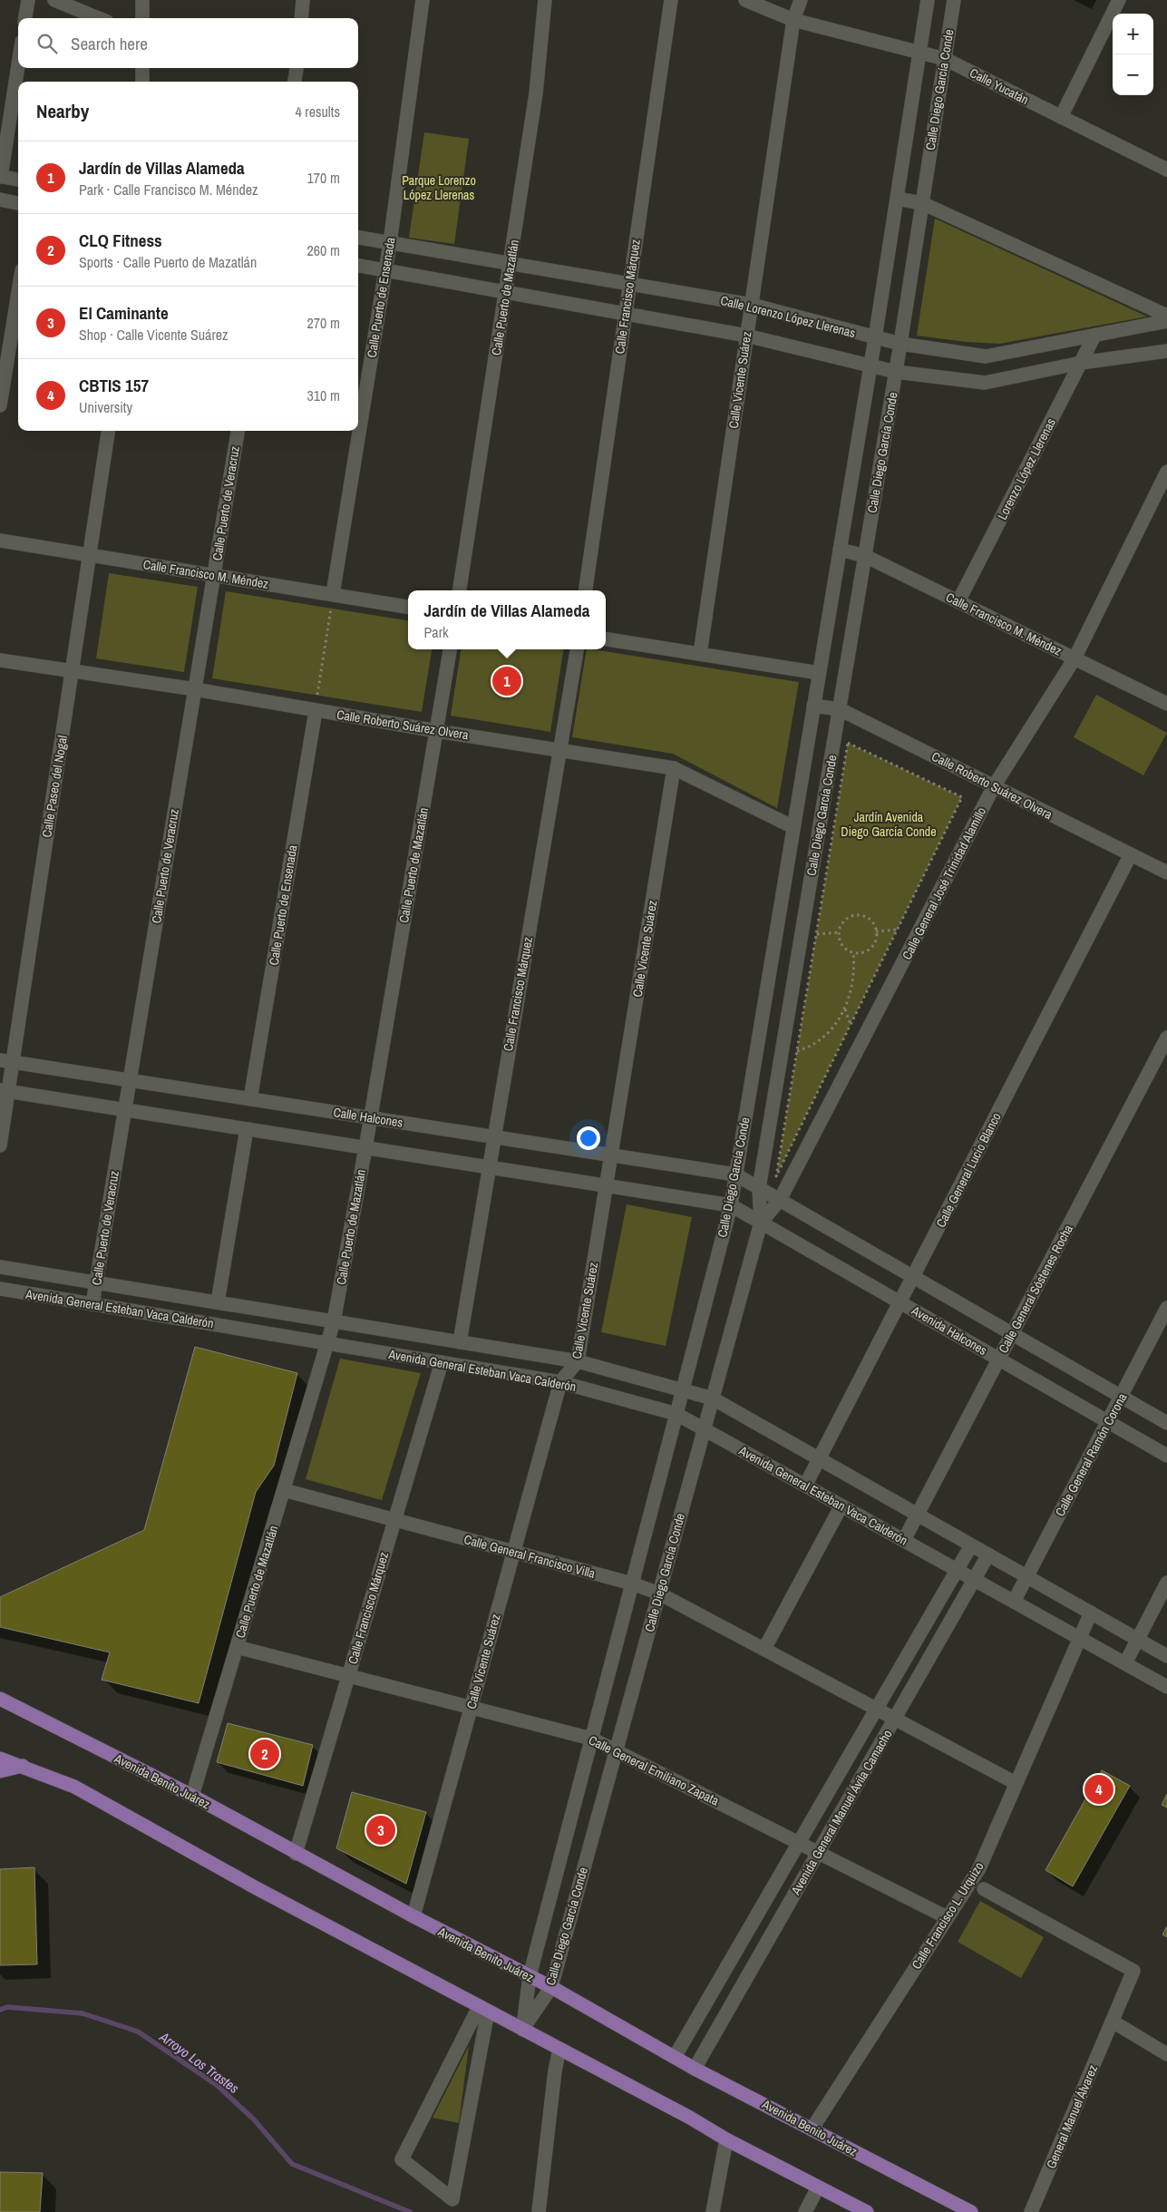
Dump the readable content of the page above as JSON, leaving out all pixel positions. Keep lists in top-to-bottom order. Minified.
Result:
{"streets":{"main road":["Avenida Benito Juárez"],"street":["Calle Yucatán","Calle Diego García Conde","Calle Francisco Márquez","Calle Puerto de Ensenada","Calle Puerto de Mazatlán","Calle Lorenzo López Llerenas","Calle Vicente Suárez","Lorenzo López Llerenas","Calle Puerto de Veracruz","Calle Francisco M. Méndez","Calle Roberto Suárez Olvera","Calle Paseo del Nogal","Calle General José Trinidad Alamillo","Calle Halcones","Calle General Lucio Blanco","Calle General Sóstenes Rocha","Avenida General Esteban Vaca Calderón","Avenida Halcones","Calle General Ramón Corona","Calle General Francisco Villa","Calle General Emiliano Zapata","Avenida General Manuel Ávila Camacho","Calle Francisco L. Urquizo","General Manuel Álvarez"]},"crossings":[["Calle Yucatán","Calle Diego García Conde"],["Calle Yucatán","Calle Vicente Suárez"],["Calle Diego García Conde","Calle Lorenzo López Llerenas"],["Calle Diego García Conde","Calle Francisco M. Méndez"],["Calle Diego García Conde","Calle Roberto Suárez Olvera"],["Calle Diego García Conde","Calle General José Trinidad Alamillo"],["Calle Diego García Conde","Calle Halcones"],["Calle Diego García Conde","Avenida General Esteban Vaca Calderón"],["Calle Diego García Conde","Avenida Halcones"],["Calle Diego García Conde","Calle General Francisco Villa"],["Calle Diego García Conde","Calle General Emiliano Zapata"],["Calle Diego García Conde","Avenida Benito Juárez"],["Calle Francisco Márquez","Calle Lorenzo López Llerenas"],["Calle Francisco Márquez","Calle Roberto Suárez Olvera"],["Calle Francisco Márquez","Calle Halcones"],["Calle Francisco Márquez","Avenida General Esteban Vaca Calderón"],["Calle Francisco Márquez","Calle General Francisco Villa"],["Calle Francisco Márquez","Calle General Emiliano Zapata"],["Calle Francisco Márquez","Avenida Benito Juárez"],["Calle Puerto de Ensenada","Calle Lorenzo López Llerenas"],["Calle Puerto de Ensenada","Calle Francisco M. Méndez"],["Calle Puerto de Ensenada","Calle Roberto Suárez Olvera"],["Calle Puerto de Ensenada","Calle Halcones"],["Calle Puerto de Mazatlán","Calle Lorenzo López Llerenas"],["Calle Puerto de Mazatlán","Calle Roberto Suárez Olvera"],["Calle Puerto de Mazatlán","Calle Halcones"],["Calle Puerto de Mazatlán","Avenida General Esteban Vaca Calderón"],["Calle Puerto de Mazatlán","Calle General Francisco Villa"],["Calle Puerto de Mazatlán","Calle General Emiliano Zapata"],["Calle Puerto de Mazatlán","Avenida Benito Juárez"],["Calle Lorenzo López Llerenas","Calle Vicente Suárez"],["Calle Lorenzo López Llerenas","Lorenzo López Llerenas"],["Calle Vicente Suárez","Calle Roberto Suárez Olvera"],["Calle Vicente Suárez","Calle Halcones"],["Calle Vicente Suárez","Avenida General Esteban Vaca Calderón"],["Calle Vicente Suárez","Calle General Francisco Villa"],["Calle Vicente Suárez","Calle General Emiliano Zapata"],["Calle Vicente Suárez","Avenida Benito Juárez"],["Lorenzo López Llerenas","Calle Francisco M. Méndez"],["Calle Puerto de Veracruz","Calle Francisco M. Méndez"],["Calle Puerto de Veracruz","Calle Roberto Suárez Olvera"],["Calle Puerto de Veracruz","Calle Halcones"],["Calle Puerto de Veracruz","Avenida General Esteban Vaca Calderón"],["Calle Francisco M. Méndez","Calle Paseo del Nogal"],["Calle Francisco M. Méndez","Calle General José Trinidad Alamillo"],["Calle Roberto Suárez Olvera","Calle Paseo del Nogal"],["Calle Roberto Suárez Olvera","Calle General José Trinidad Alamillo"],["Calle Roberto Suárez Olvera","Calle General Lucio Blanco"],["Calle Paseo del Nogal","Calle Halcones"],["Calle General José Trinidad Alamillo","Avenida Halcones"],["Calle General Lucio Blanco","Avenida General Esteban Vaca Calderón"],["Calle General Lucio Blanco","Avenida Halcones"],["Calle General Sóstenes Rocha","Avenida General Esteban Vaca Calderón"],["Calle General Sóstenes Rocha","Avenida Halcones"],["Avenida General Esteban Vaca Calderón","Calle General Ramón Corona"],["Avenida General Esteban Vaca Calderón","Avenida General Manuel Ávila Camacho"],["Avenida General Esteban Vaca Calderón","Calle Francisco L. Urquizo"],["Avenida Halcones","Calle General Ramón Corona"],["Calle General Francisco Villa","Avenida General Manuel Ávila Camacho"],["Calle General Francisco Villa","Calle Francisco L. Urquizo"],["Calle General Emiliano Zapata","Avenida General Manuel Ávila Camacho"],["Calle General Emiliano Zapata","Calle Francisco L. Urquizo"],["Avenida Benito Juárez","Avenida General Manuel Ávila Camacho"],["Avenida Benito Juárez","Calle Francisco L. Urquizo"]],"water":["Arroyo Los Trastes"],"parks":["Parque Lorenzo López Llerenas","Jardín Avenida Diego García Conde"],"page":{"map_buttons":["+","−"],"search":"Search here","heading":["Nearby","4 results"],"list":[{"mark":"1","name":"Jardín de Villas Alameda","note":"Park · Calle Francisco M. Méndez","value":"170 m"},{"mark":"2","name":"CLQ Fitness","note":"Sports · Calle Puerto de Mazatlán","value":"260 m"},{"mark":"3","name":"El Caminante","note":"Shop · Calle Vicente Suárez","value":"270 m"},{"mark":"4","name":"CBTIS 157","note":"University","value":"310 m"}],"popup":["Jardín de Villas Alameda","Park"],"pins":["1","2","4","3"]}}
